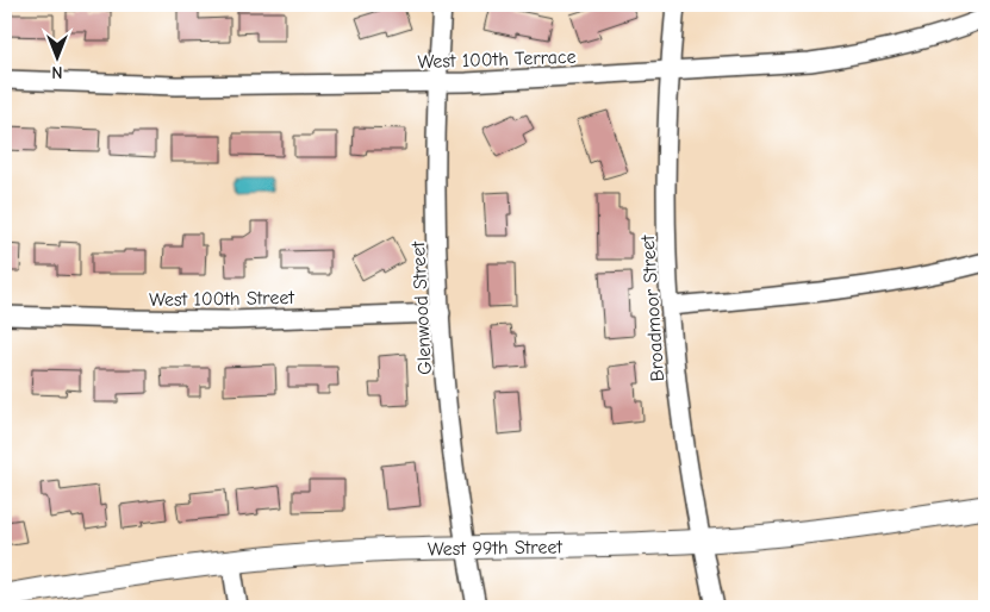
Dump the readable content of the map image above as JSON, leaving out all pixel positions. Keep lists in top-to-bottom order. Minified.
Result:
{"streets":{"street":["West 100th Terrace","West 100th Street","Glenwood Street","Broadmoor Street","West 99th Street"]},"crossings":[["West 100th Terrace","Glenwood Street"],["West 100th Terrace","Broadmoor Street"],["West 100th Street","Glenwood Street"],["Glenwood Street","West 99th Street"],["Broadmoor Street","West 99th Street"]],"north":"bottom"}
